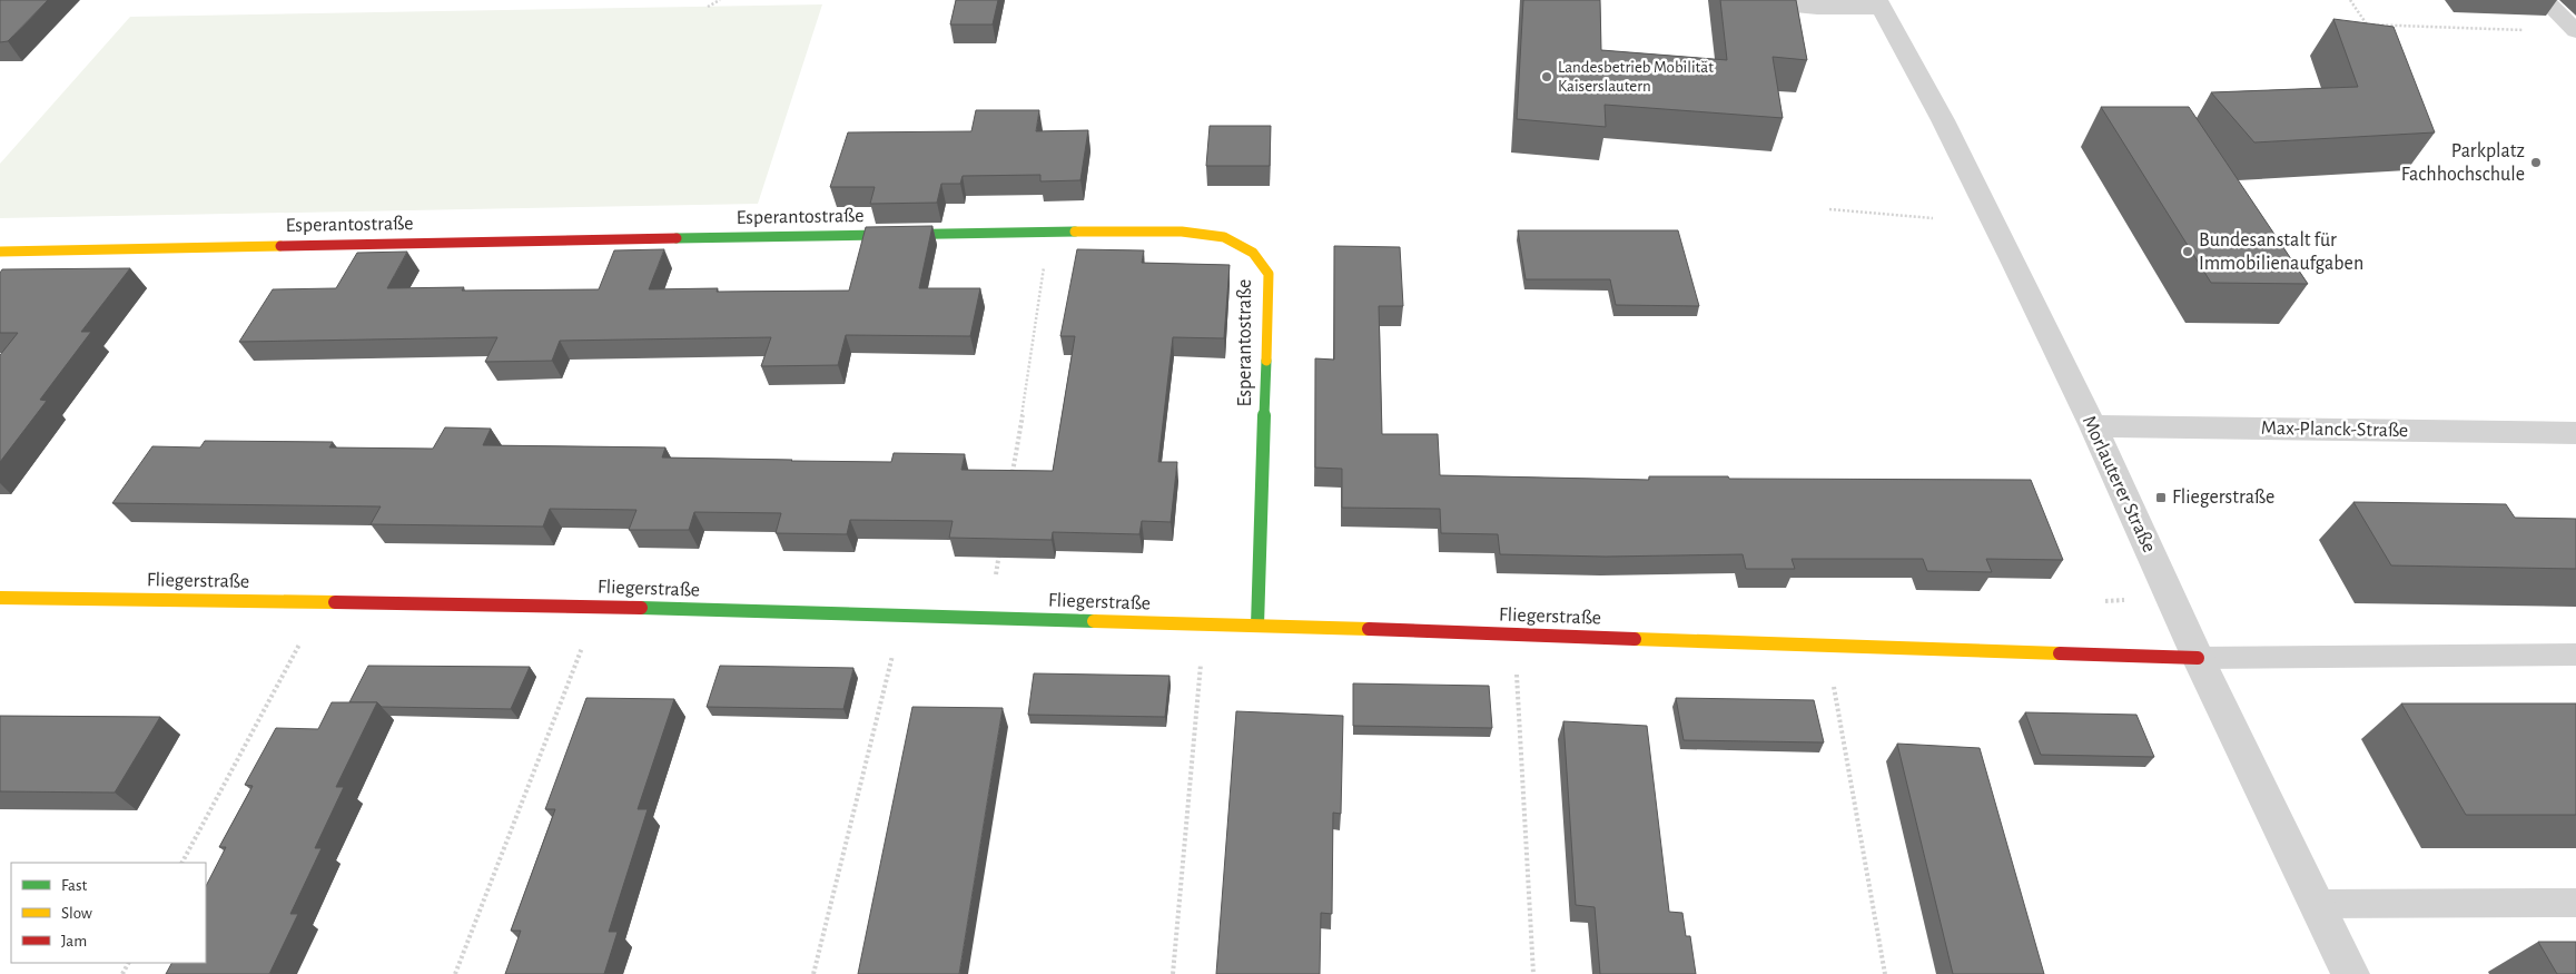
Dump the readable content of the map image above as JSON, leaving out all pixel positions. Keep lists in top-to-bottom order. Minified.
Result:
{"streets":{"street":["Esperantostraße","Max-Planck-Straße","Morlauterer Straße","Fliegerstraße"]},"crossings":[["Esperantostraße","Fliegerstraße"],["Max-Planck-Straße","Morlauterer Straße"],["Morlauterer Straße","Fliegerstraße"]],"places":{"other":["Landesbetrieb Mobilität Kaiserslautern","Parkplatz Fachhochschule","Bundesanstalt für Immobilienaufgaben"],"transit":["Fliegerstraße"]},"legend":["Fast","Slow","Jam"]}
